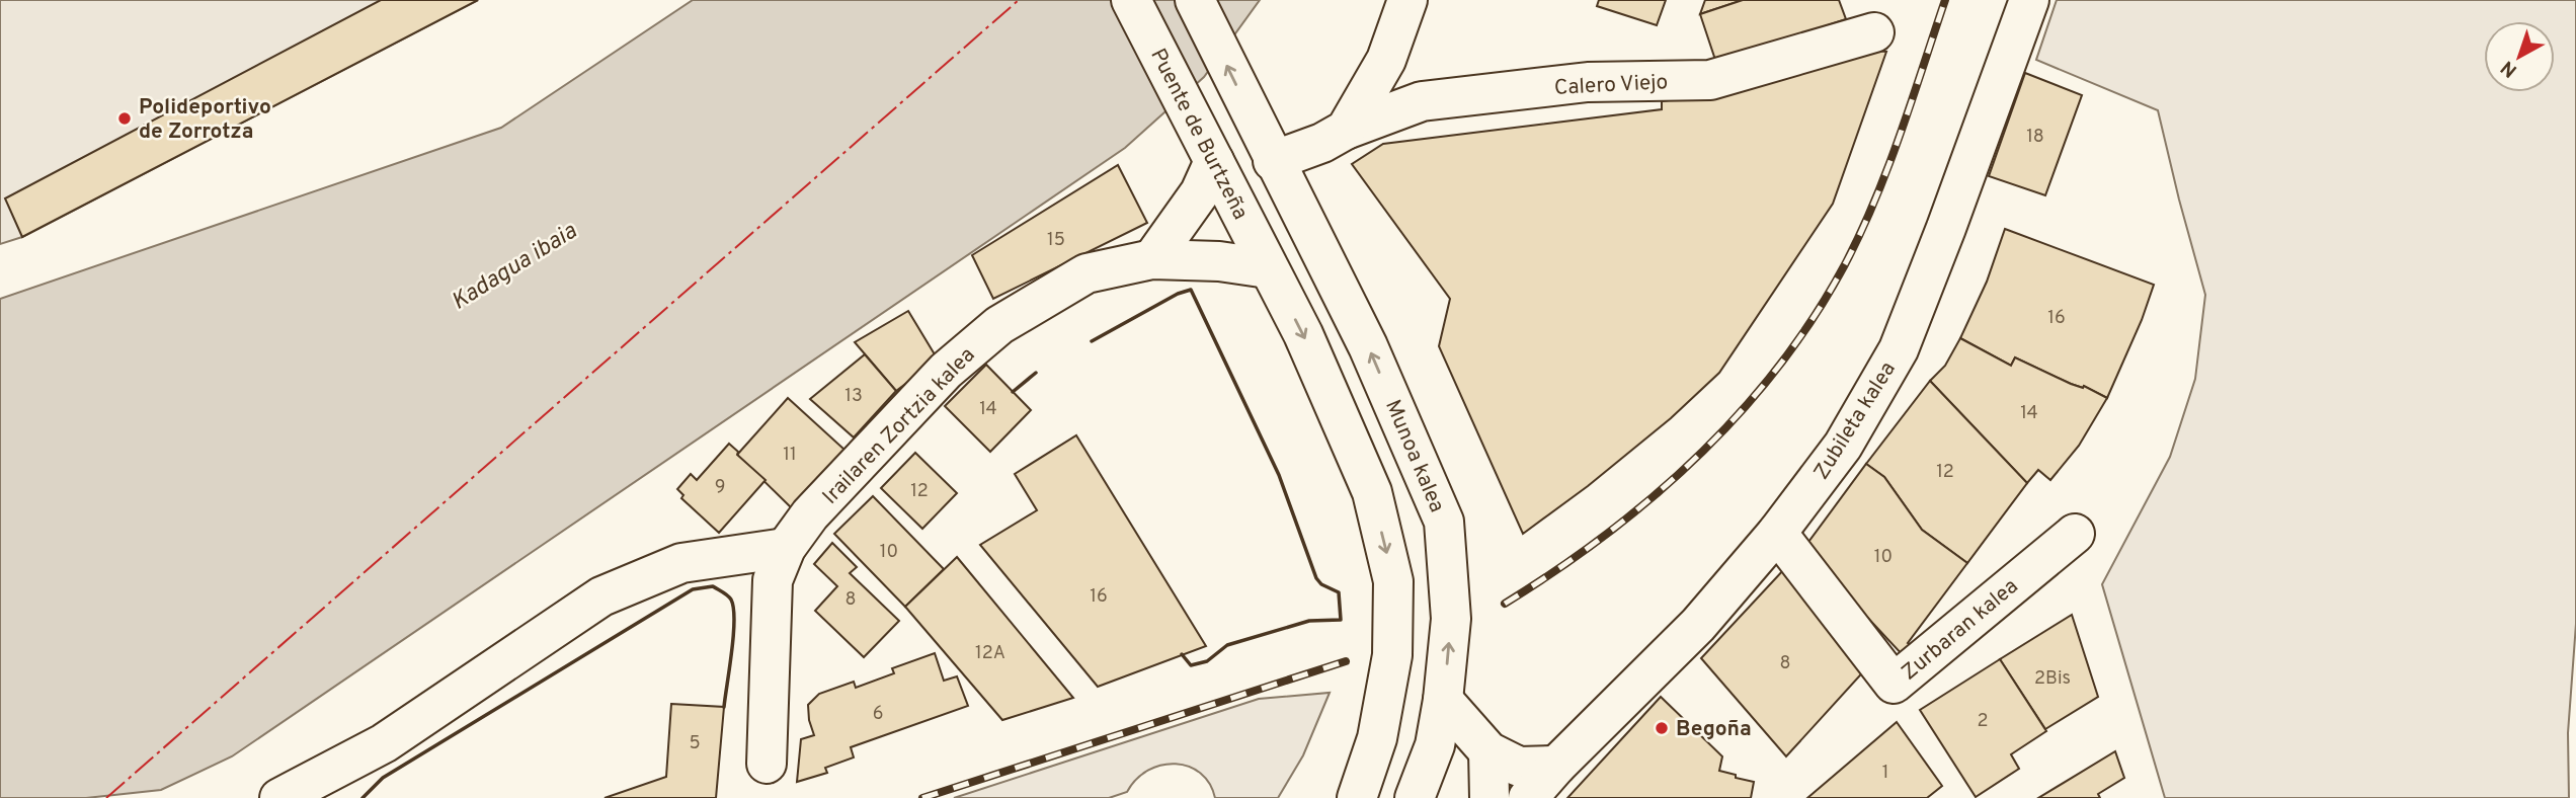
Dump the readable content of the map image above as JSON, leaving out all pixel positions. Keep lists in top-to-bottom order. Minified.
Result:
{"streets":{"street":["Calero Viejo","Puente de Burtzeña","Zubileta kalea","Irailaren Zortzia kalea","Munoa kalea","Zurbaran kalea"]},"crossings":[["Calero Viejo","Munoa kalea"],["Puente de Burtzeña","Irailaren Zortzia kalea"],["Zubileta kalea","Zurbaran kalea"]],"water":["Kadagua ibaia"],"places":["Polideportivo de Zorrotza","Begoña"],"house_numbers":["18","15","16","13","14","14","11","12","9","12","10","10","16","8","12A","8","2Bis","6","2","5","1"],"north":"bottom left"}
